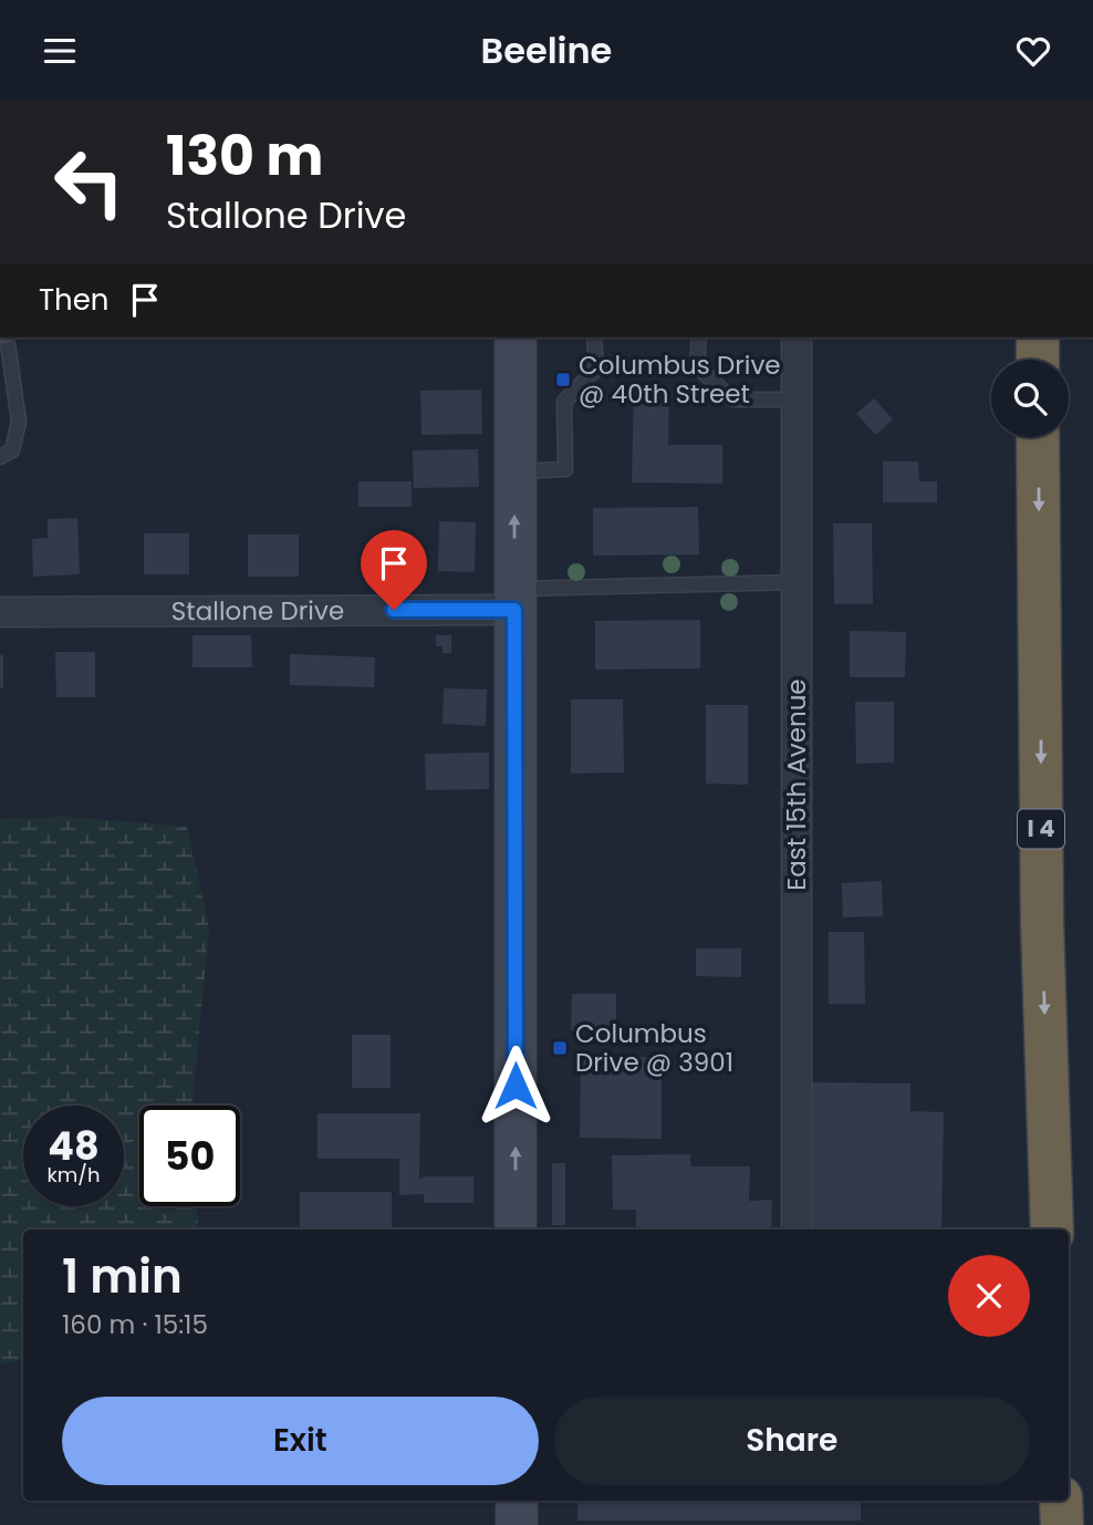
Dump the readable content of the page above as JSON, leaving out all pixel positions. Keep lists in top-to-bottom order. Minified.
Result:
{"streets":{"highway":["I 4"],"street":["Stallone Drive","East 15th Avenue"]},"places":{"transit":["Columbus Drive @ 40th Street","Columbus Drive @ 3901"]},"page":{"header":"Beeline","turn":["130 m","Stallone Drive"],"then":"Then","speed":"48 km/h","limit":"50","heading":["1 min","160 m · 15:15"],"buttons":["Exit","Share"]}}
